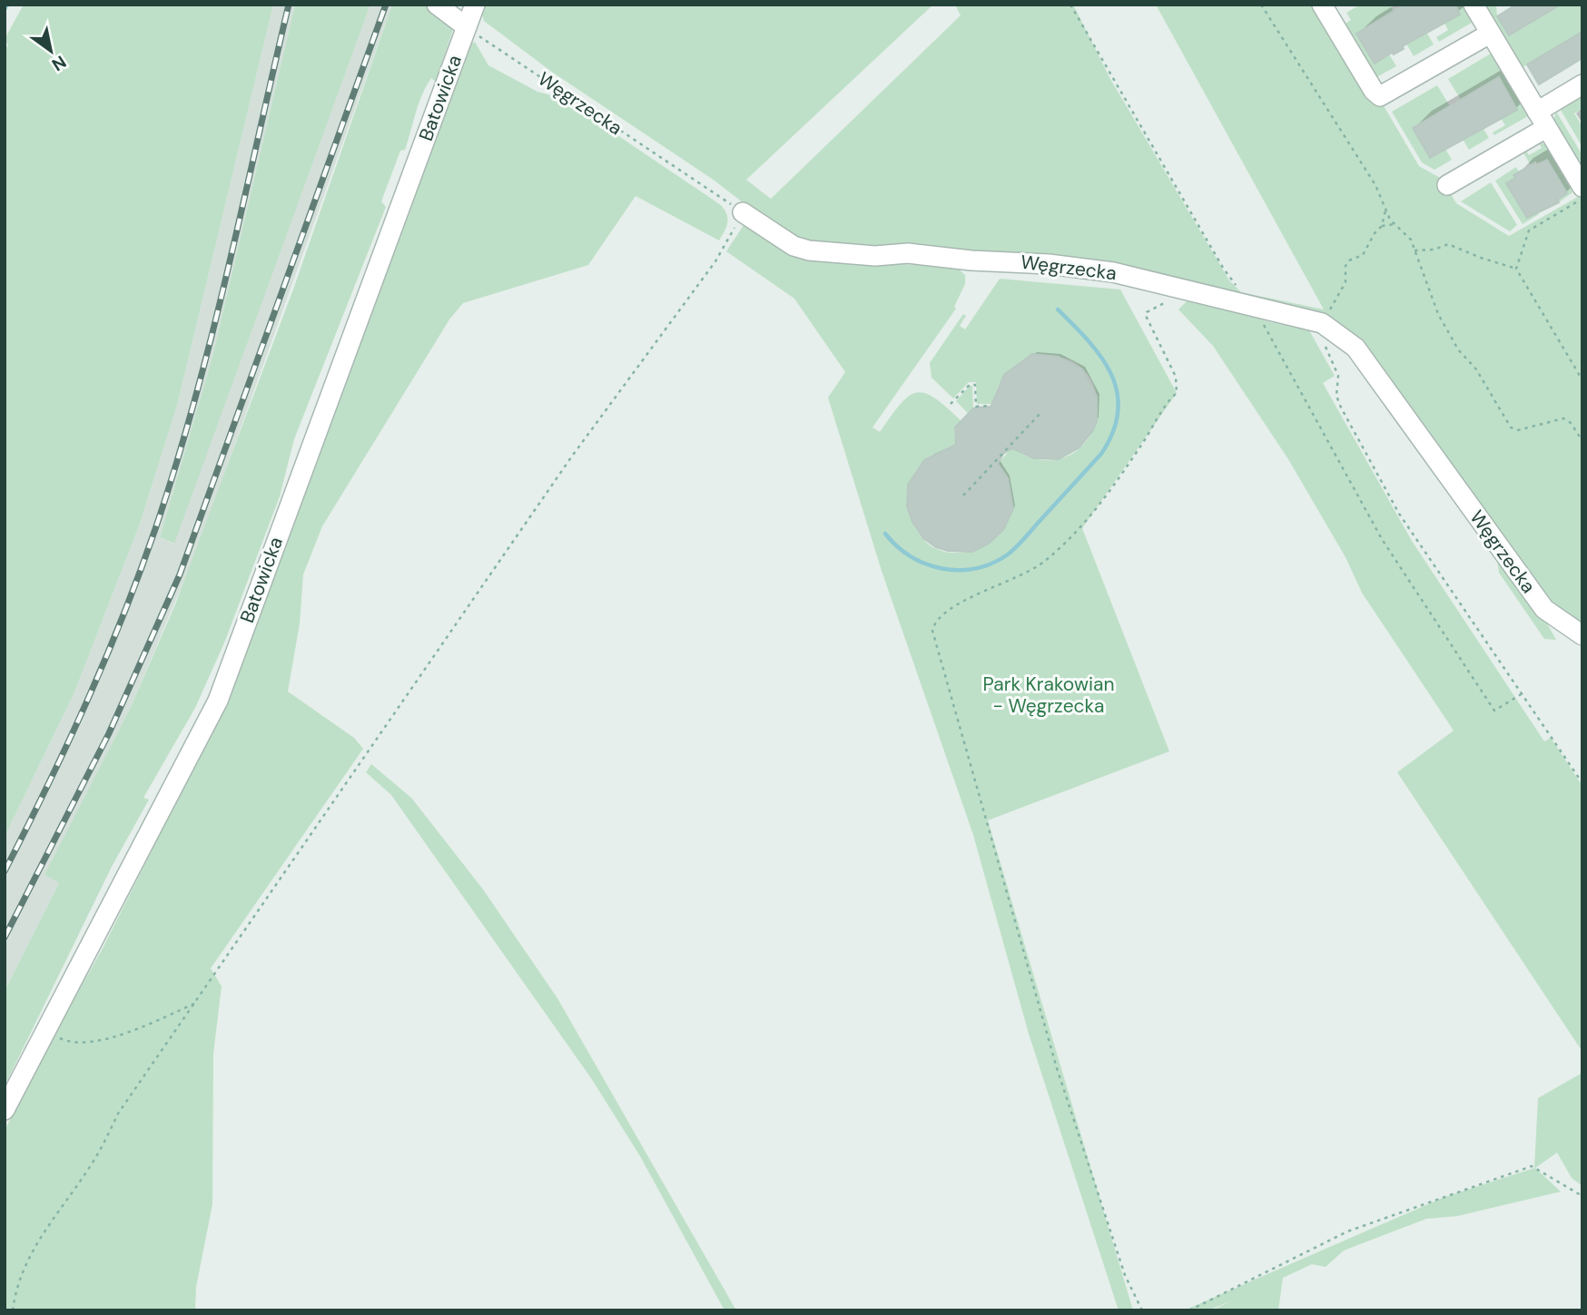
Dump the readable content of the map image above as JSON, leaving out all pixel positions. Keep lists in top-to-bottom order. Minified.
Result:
{"streets":{"street":["Batowicka","Węgrzecka"]},"crossings":[["Batowicka","Węgrzecka"]],"parks":["Park Krakowian - Węgrzecka"],"north":"bottom right"}
